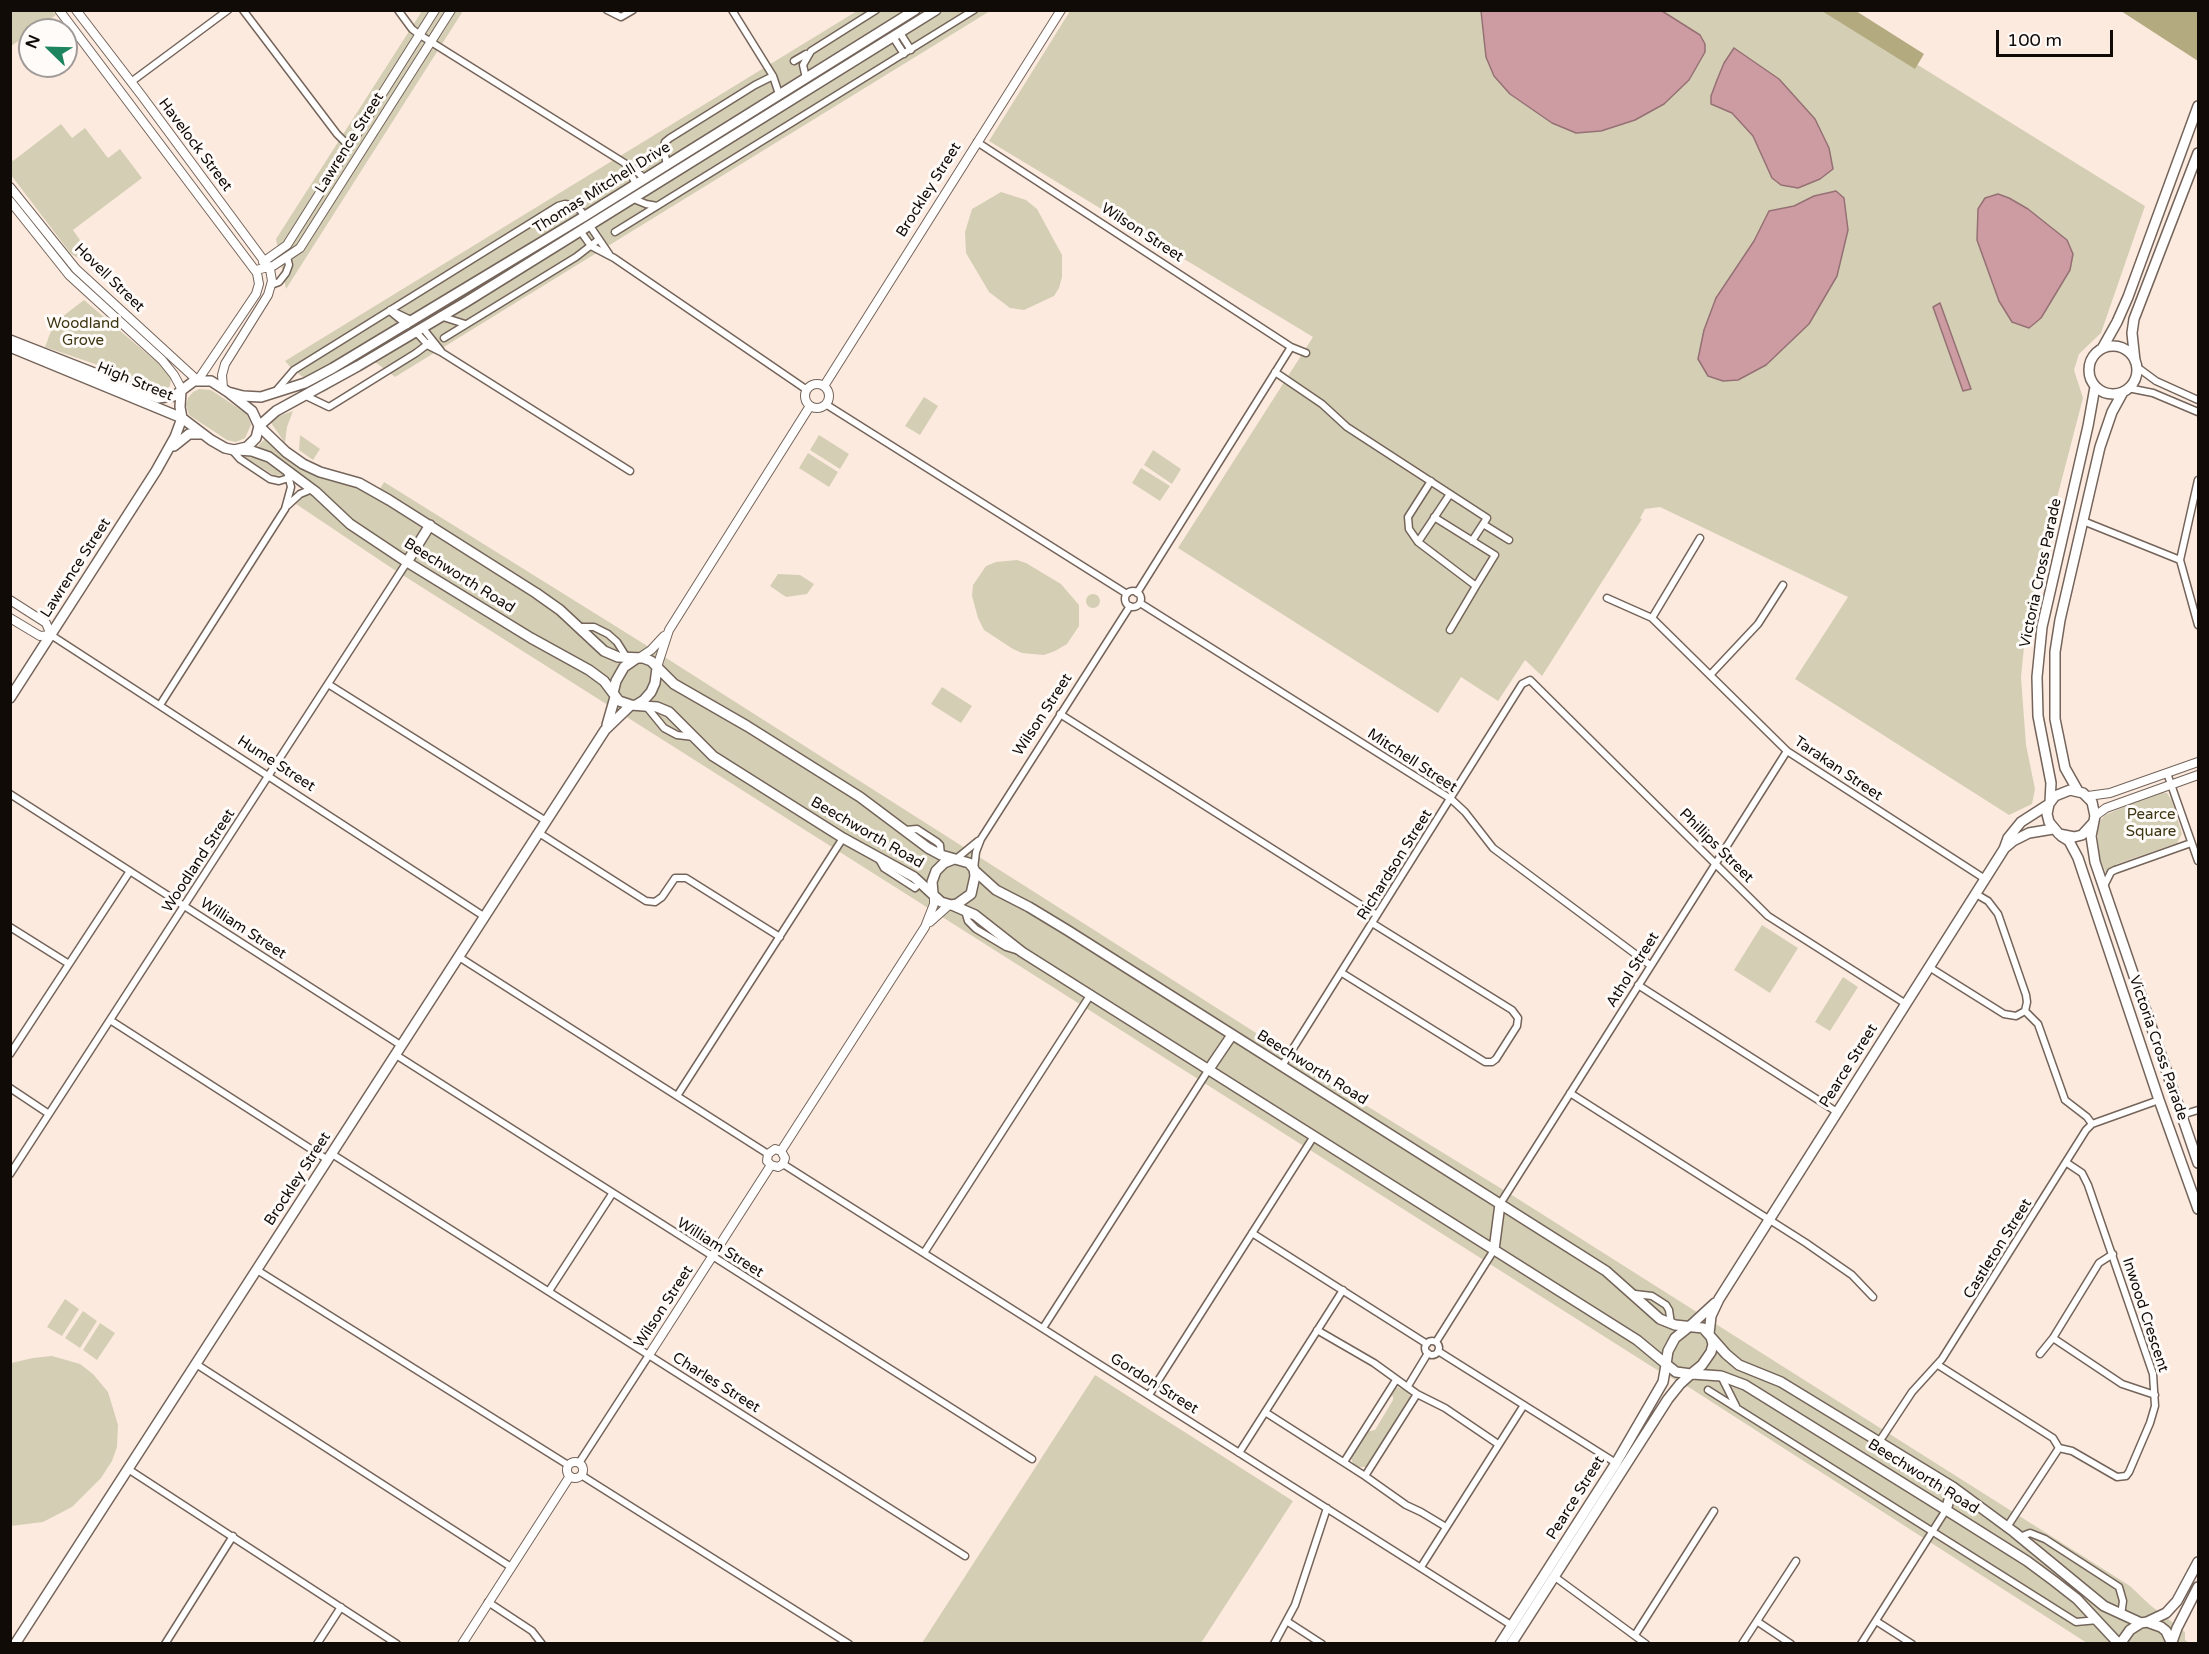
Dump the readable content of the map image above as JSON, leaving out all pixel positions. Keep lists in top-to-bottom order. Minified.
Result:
{"streets":{"main road":["Lawrence Street","Thomas Mitchell Drive","Brockley Street","High Street","Victoria Cross Parade","Beechworth Road","Pearce Street"],"street":["Havelock Street","Wilson Street","Hovell Street","Mitchell Street","Hume Street","Tarakan Street","Phillips Street","Woodland Street","Richardson Street","William Street","Athol Street","Castleton Street","Inwood Crescent","Charles Street","Gordon Street"]},"crossings":[["Lawrence Street","Havelock Street"],["Lawrence Street","Thomas Mitchell Drive"],["Lawrence Street","Hovell Street"],["Lawrence Street","High Street"],["Lawrence Street","Beechworth Road"],["Lawrence Street","Hume Street"],["Thomas Mitchell Drive","Hovell Street"],["Thomas Mitchell Drive","High Street"],["Thomas Mitchell Drive","Beechworth Road"],["Brockley Street","Wilson Street"],["Brockley Street","Beechworth Road"],["Brockley Street","Hume Street"],["Brockley Street","William Street"],["Brockley Street","Charles Street"],["Wilson Street","Beechworth Road"],["Wilson Street","Mitchell Street"],["Wilson Street","William Street"],["Wilson Street","Charles Street"],["Wilson Street","Gordon Street"],["Hovell Street","High Street"],["Hovell Street","Beechworth Road"],["High Street","Beechworth Road"],["Victoria Cross Parade","Pearce Street"],["Beechworth Road","Woodland Street"],["Beechworth Road","Richardson Street"],["Beechworth Road","Athol Street"],["Beechworth Road","Pearce Street"],["Beechworth Road","Castleton Street"],["Mitchell Street","Richardson Street"],["Mitchell Street","Athol Street"],["Hume Street","Woodland Street"],["Tarakan Street","Athol Street"],["Tarakan Street","Pearce Street"],["Phillips Street","Richardson Street"],["Phillips Street","Athol Street"],["Phillips Street","Pearce Street"],["Woodland Street","William Street"],["Woodland Street","Charles Street"],["Pearce Street","Gordon Street"],["Castleton Street","Inwood Crescent"]],"parks":["Woodland Grove","Pearce Square"],"scale_bar":"100 m","north":"top left"}
